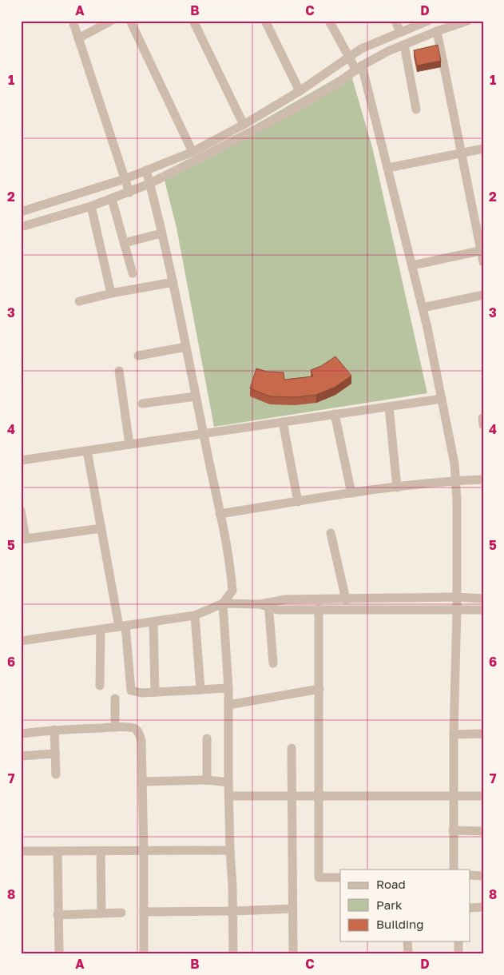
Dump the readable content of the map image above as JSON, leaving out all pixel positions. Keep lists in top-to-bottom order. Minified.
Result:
{"legend":["Road","Park","Building"],"grid":{"columns":["A","B","C","D"],"rows":["1","2","3","4","5","6","7","8"]}}
